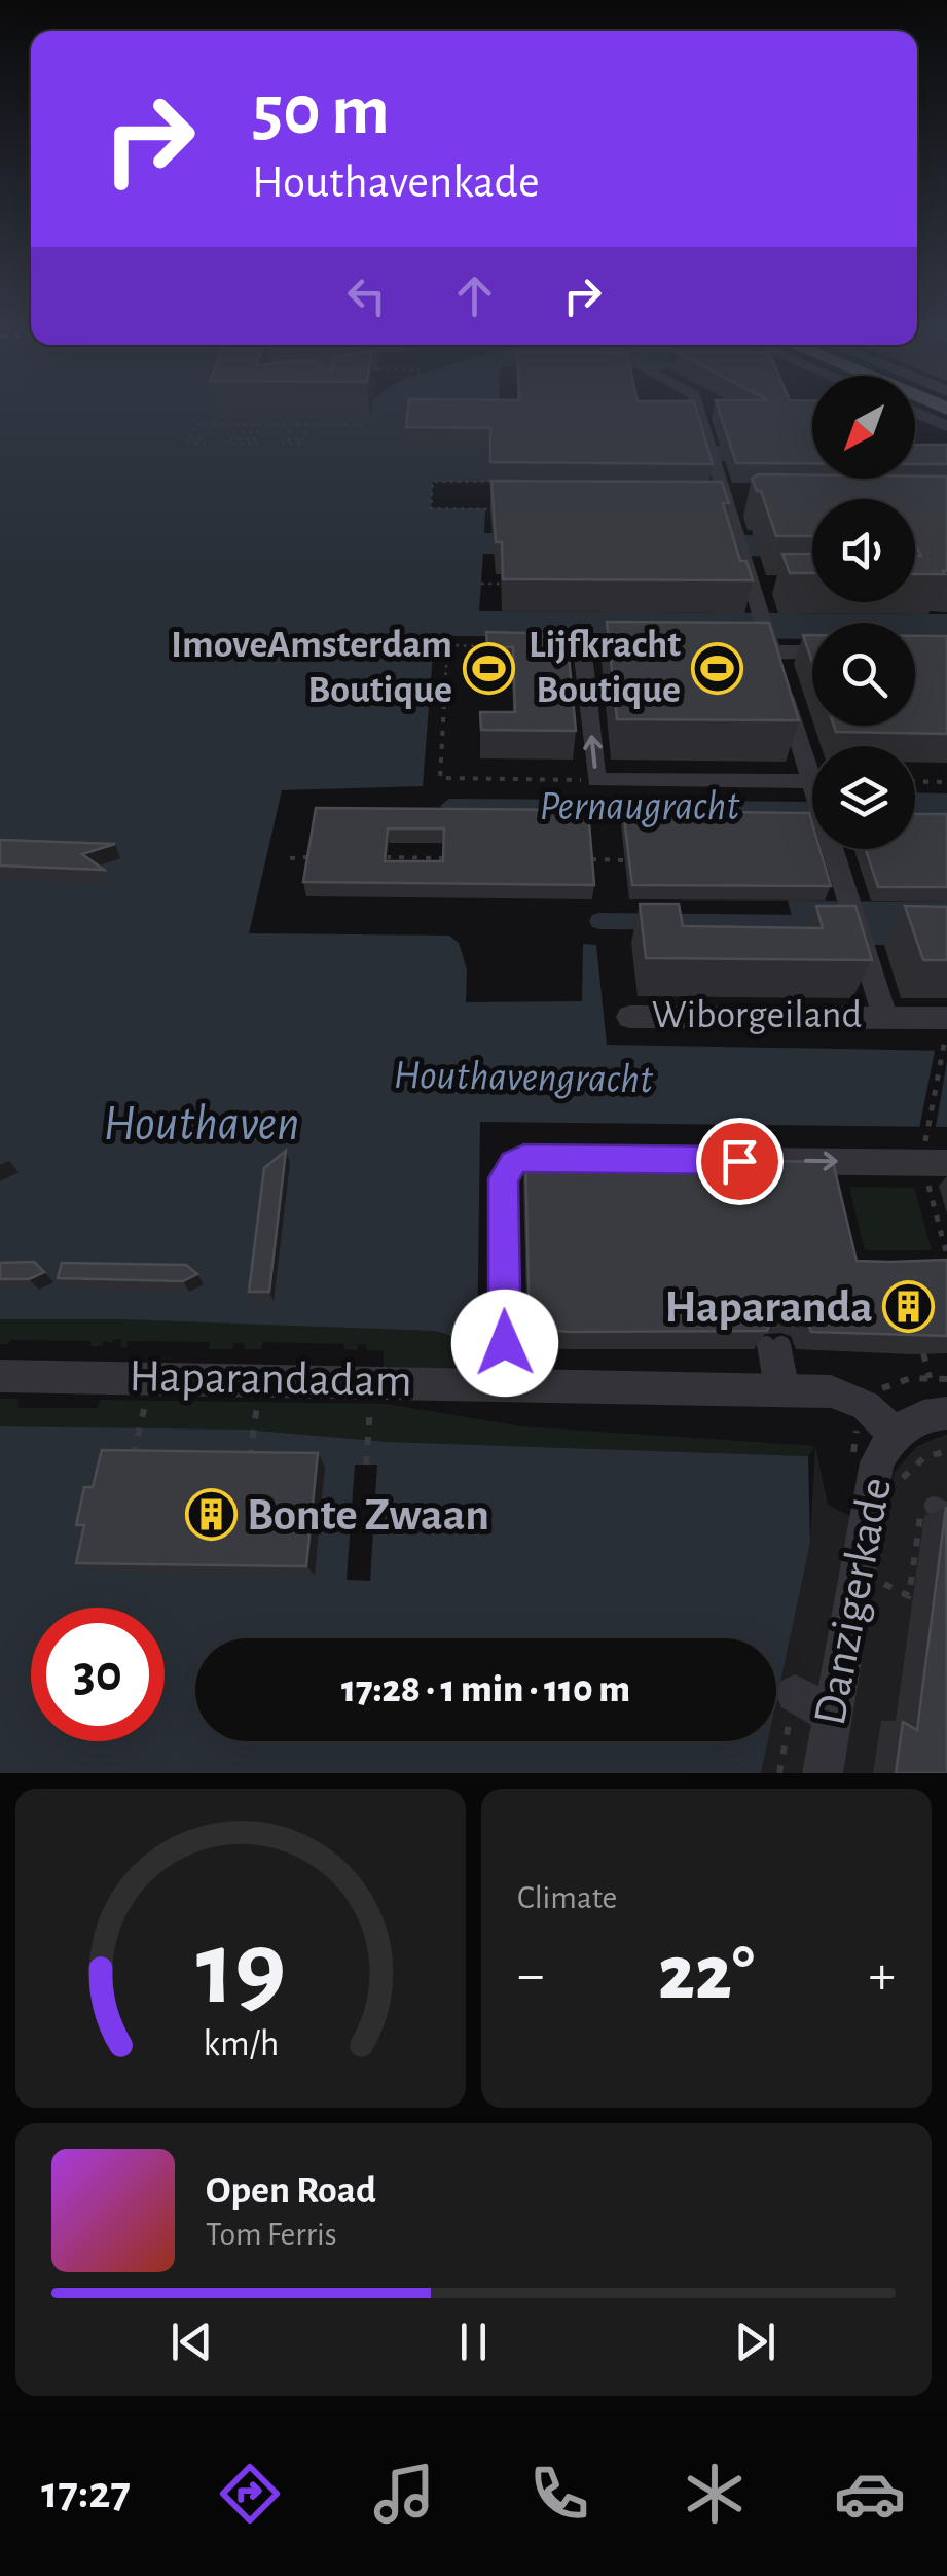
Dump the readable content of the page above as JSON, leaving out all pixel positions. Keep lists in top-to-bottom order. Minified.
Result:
{"streets":{"street":["Wiborgeiland","Haparandadam","Danzigerkade"]},"crossings":[["Haparandadam","Danzigerkade"]],"water":["Pernaugracht","Houthavengracht","Houthaven"],"places":{"sports":["ImoveAmsterdam Boutique","Lijfkracht Boutique"],"building":["Haparanda","Bonte Zwaan"]},"north":"bottom left","page":{"turn":["50 m","Houthavenkade"],"limit":"30","trip":"17:28 · 1 min · 110 m","tile":"Climate","heat":["−","22°","+"],"song":["Open Road","Tom Ferris"],"tabs":"17:27","gauge":["19","km/h"]}}
